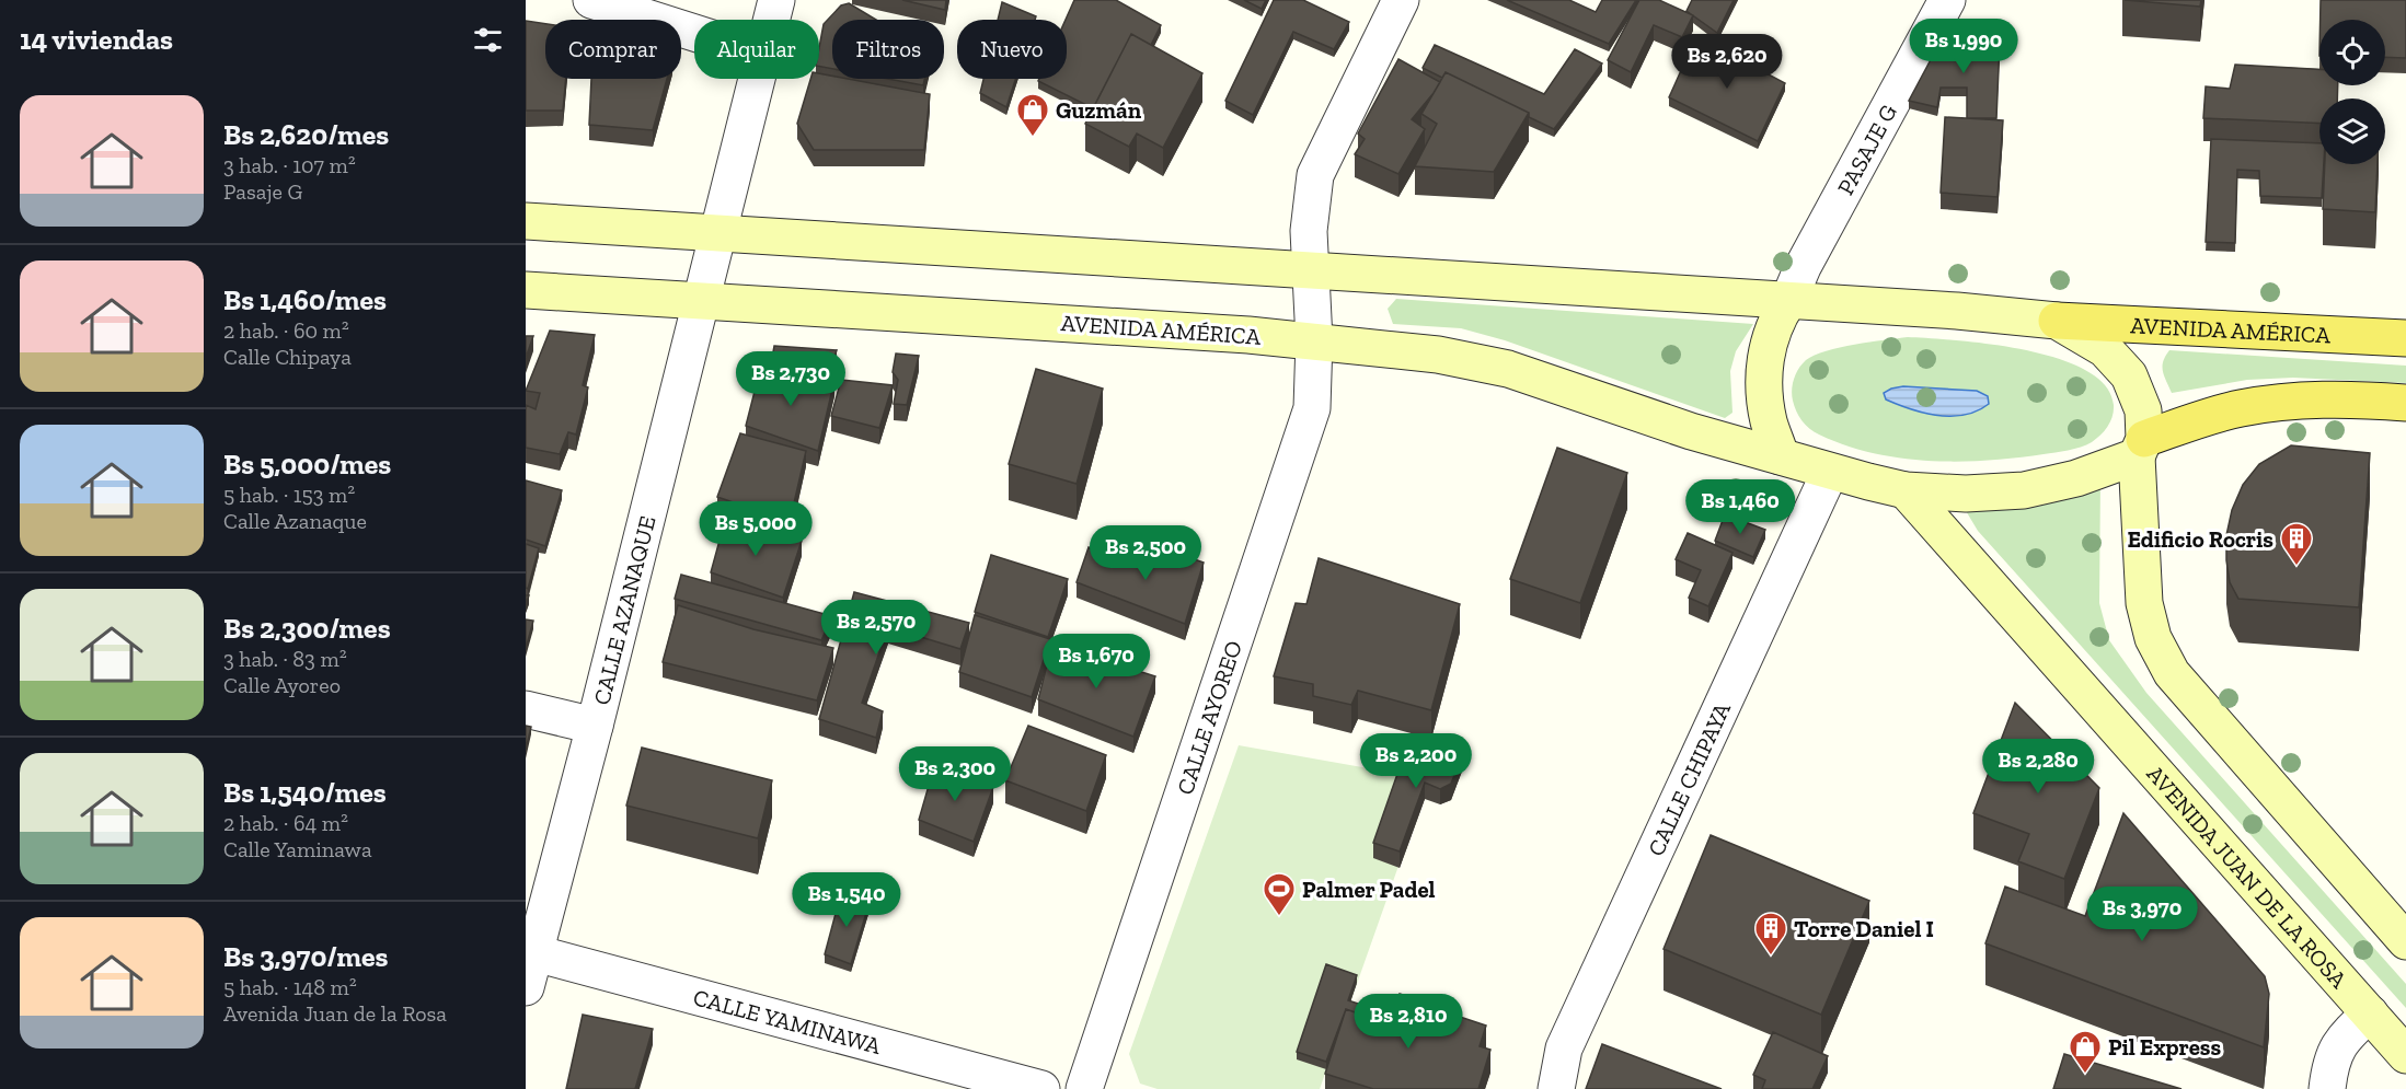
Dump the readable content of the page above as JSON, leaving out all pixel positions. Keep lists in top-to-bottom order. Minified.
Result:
{"streets":{"main road":["AVENIDA AMÉRICA","AVENIDA JUAN DE LA ROSA"],"street":["PASAJE G","CALLE AZANAQUE","CALLE AYOREO","CALLE CHIPAYA","CALLE YAMINAWA"]},"crossings":[["AVENIDA AMÉRICA","CALLE AZANAQUE"],["AVENIDA AMÉRICA","CALLE AYOREO"],["AVENIDA AMÉRICA","CALLE CHIPAYA"],["AVENIDA AMÉRICA","AVENIDA JUAN DE LA ROSA"],["CALLE AZANAQUE","CALLE YAMINAWA"]],"places":{"shop":["Guzmán","Pil Express"],"building":["Edificio Rocris","Torre Daniel I"],"sports":["Palmer Padel"]},"page":{"heading":"14 viviendas","price":["Bs 1,990","Bs 2,620","Bs 2,730","Bs 1,460","Bs 5,000","Bs 2,500","Bs 2,570","Bs 1,670","Bs 2,200","Bs 2,280","Bs 2,300","Bs 1,540","Bs 3,970","Bs 2,810"],"chip":["Comprar","Alquilar","Filtros","Nuevo"],"list":[{"name":"Bs 2,620/mes","note":"3 hab. · 107 m² · Pasaje G"},{"name":"Bs 1,460/mes","note":"2 hab. · 60 m² · Calle Chipaya"},{"name":"Bs 5,000/mes","note":"5 hab. · 153 m² · Calle Azanaque"},{"name":"Bs 2,300/mes","note":"3 hab. · 83 m² · Calle Ayoreo"},{"name":"Bs 1,540/mes","note":"2 hab. · 64 m² · Calle Yaminawa"},{"name":"Bs 3,970/mes","note":"5 hab. · 148 m² · Avenida Juan de la Rosa"}]}}
